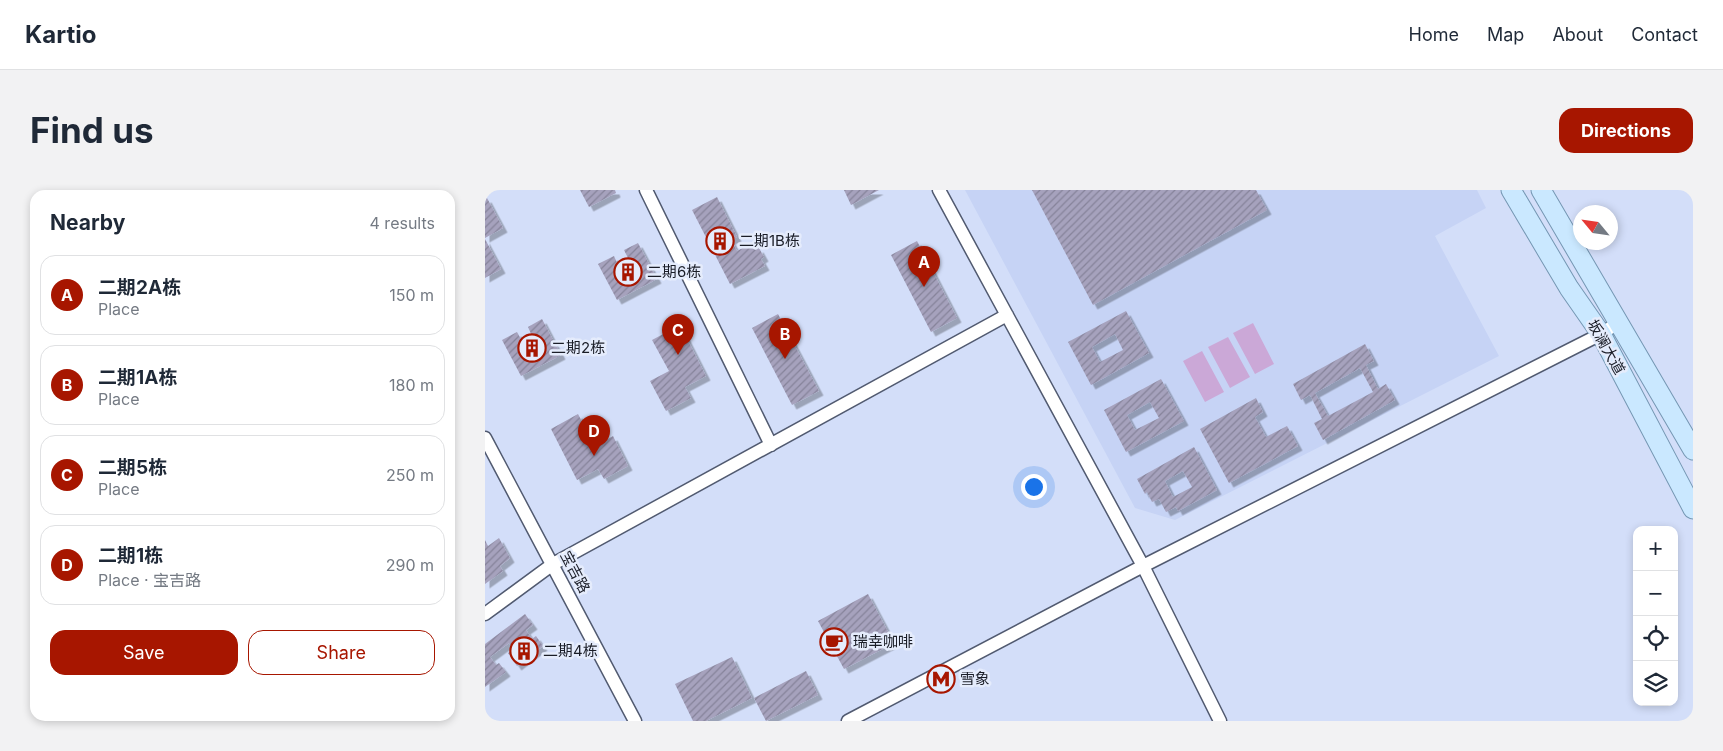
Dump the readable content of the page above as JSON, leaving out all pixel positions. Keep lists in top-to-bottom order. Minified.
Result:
{"streets":{"main road":["坂澜大道"],"street":["宝吉路"]},"places":{"building":["二期1B栋","二期6栋","二期2栋","二期4栋"],"cafe":["瑞幸咖啡"],"metro station":["雪象"]},"north":"top left","page":{"header":"Kartio","nav":["Home","Map","About","Contact"],"buttons":["Directions",["Save","Share"]],"title":"Find us","heading":["Nearby","4 results"],"pins":["A","C","B","D"],"list":[{"mark":"A","name":"二期2A栋","note":"Place","value":"150 m"},{"mark":"B","name":"二期1A栋","note":"Place","value":"180 m"},{"mark":"C","name":"二期5栋","note":"Place","value":"250 m"},{"mark":"D","name":"二期1栋","note":"Place · 宝吉路","value":"290 m"}],"map_buttons":["+","−"]}}
